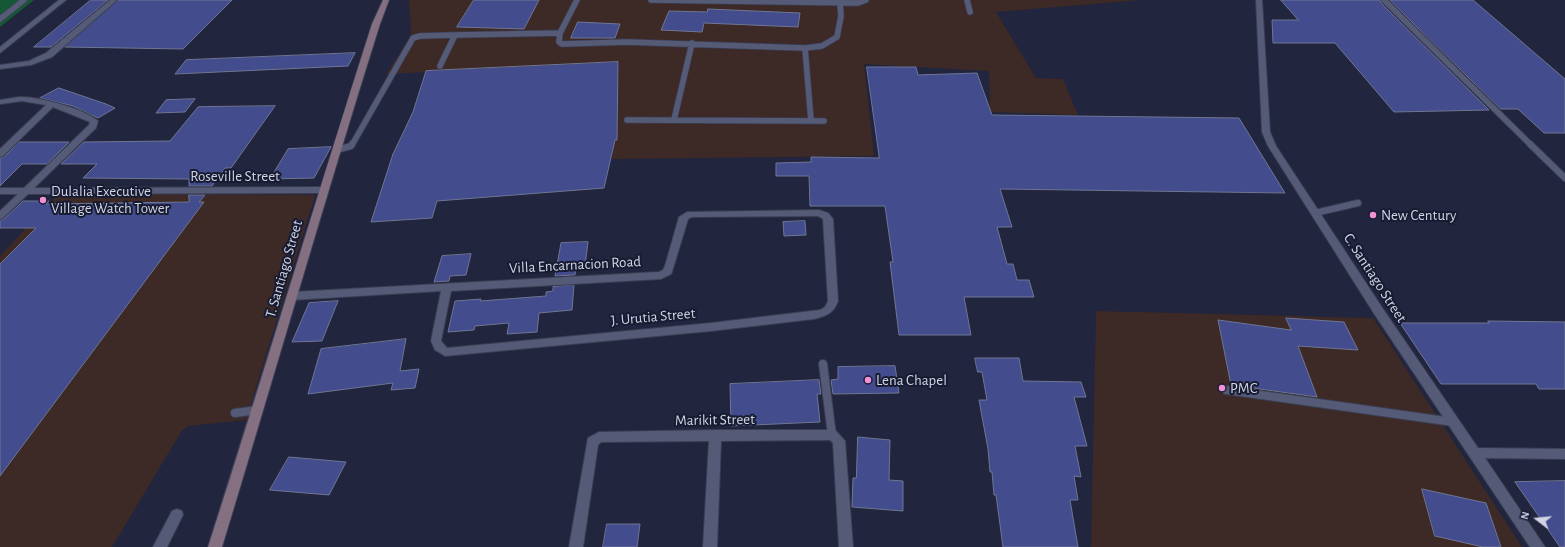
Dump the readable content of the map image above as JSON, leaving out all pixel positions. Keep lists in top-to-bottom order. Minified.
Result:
{"streets":{"main road":["T. Santiago Street"],"street":["Roseville Street","Villa Encarnacion Road","C. Santiago Street","J. Urutia Street","Marikit Street"]},"crossings":[["Roseville Street","T. Santiago Street"],["Villa Encarnacion Road","T. Santiago Street"],["Villa Encarnacion Road","J. Urutia Street"]],"places":["Dulalia Executive Village Watch Tower","New Century","Lena Chapel","PMC"],"north":"left"}
